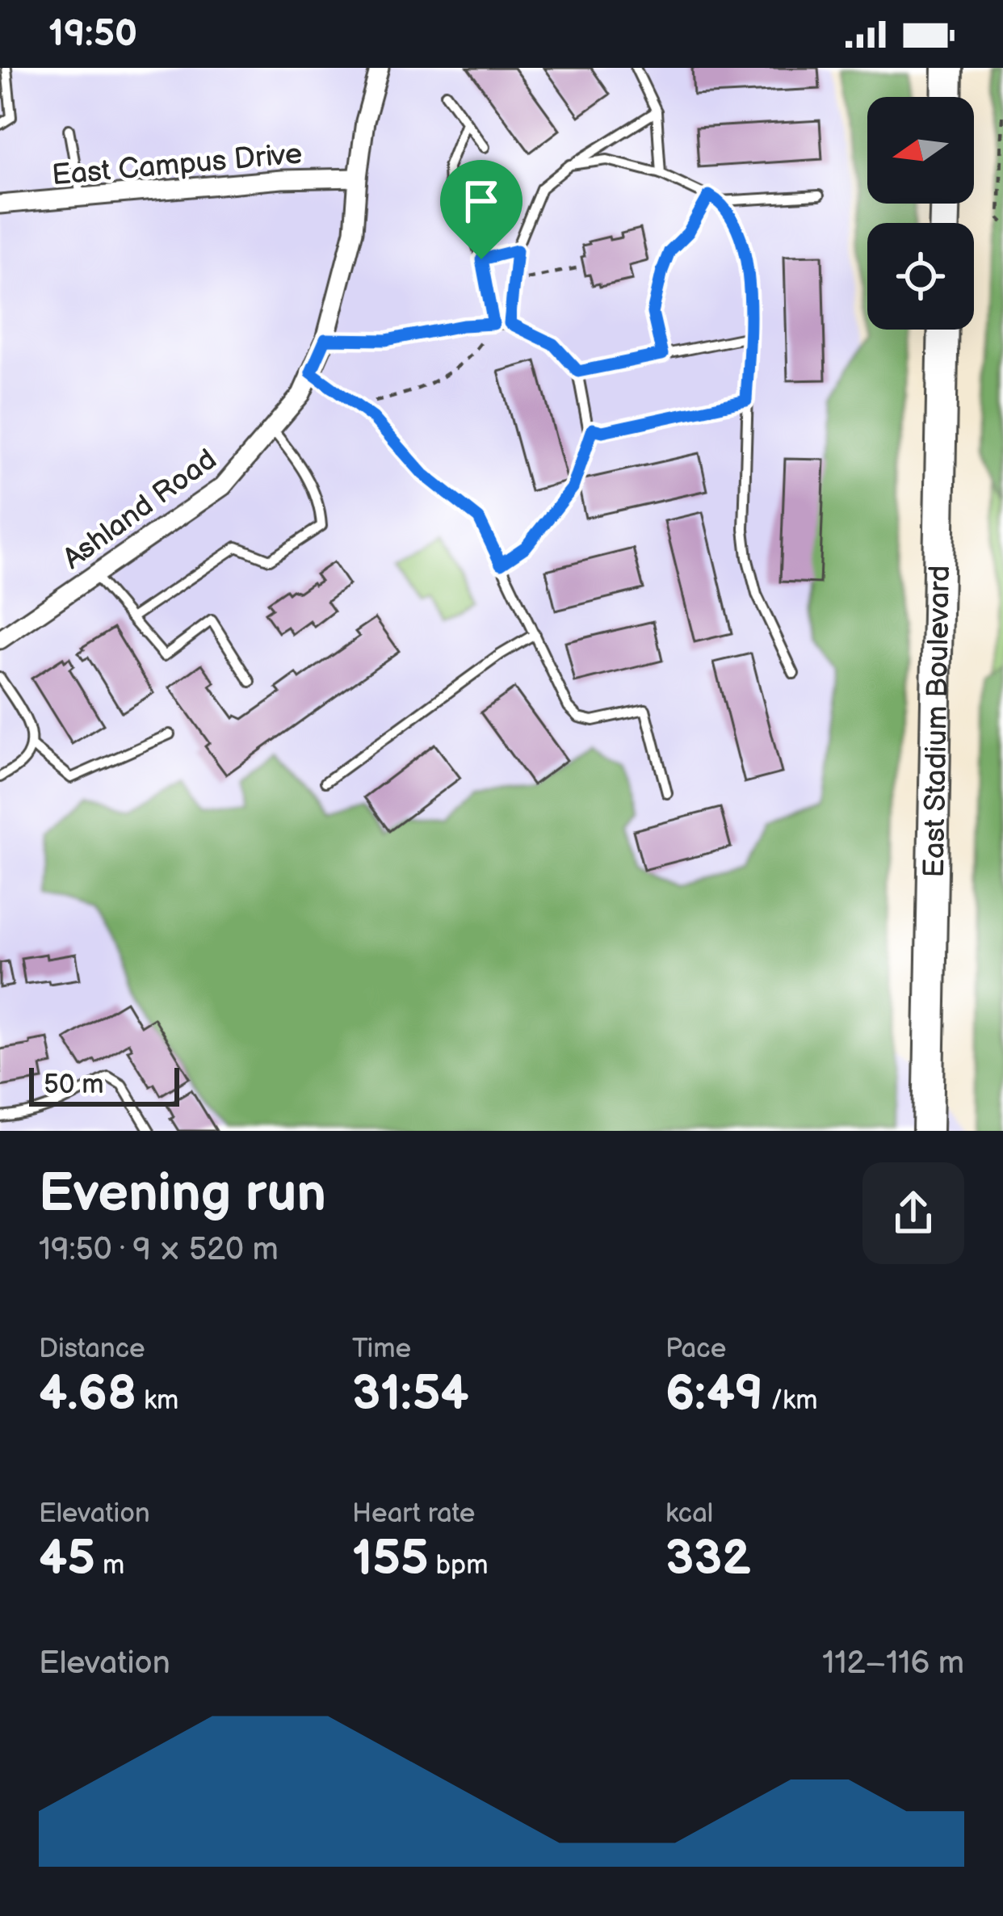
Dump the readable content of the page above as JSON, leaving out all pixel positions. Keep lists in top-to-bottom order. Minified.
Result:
{"streets":{"main road":["East Stadium Boulevard"],"street":["East Campus Drive","Ashland Road"]},"crossings":[["East Campus Drive","Ashland Road"]],"scale_bar":"50 m","north":"left","page":{"status":"19:50","scale":"50 m","heading":["Evening run","19:50 · 9 × 520 m"],"stats":[["Distance","4.68 km"],["Time","31:54"],["Pace","6:49 /km"],["Elevation","45 m"],["Heart rate","155 bpm"],["kcal","332"]],"chart":["Elevation","112–116 m"]}}
